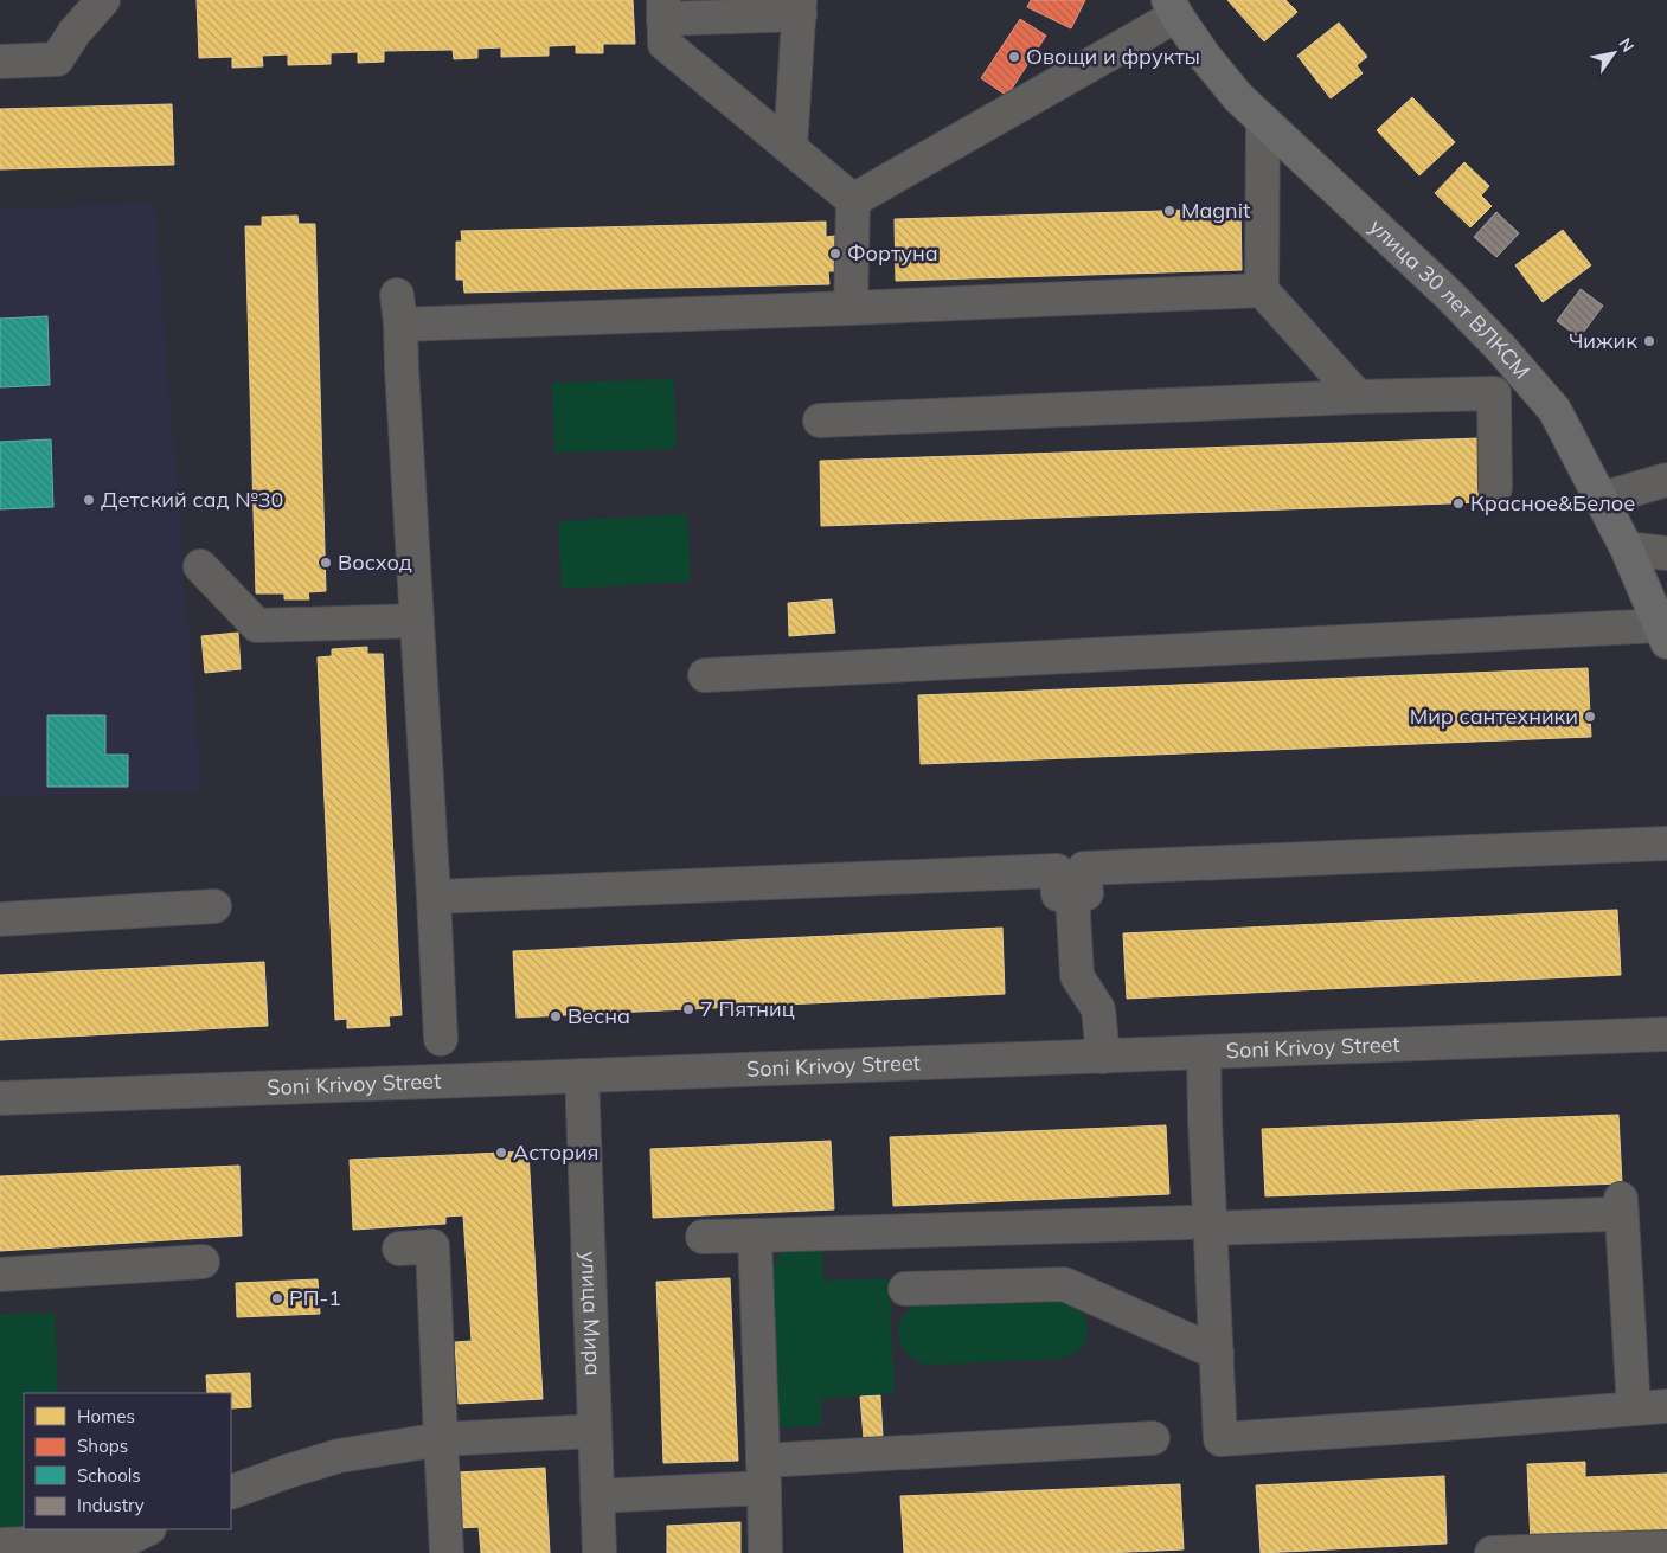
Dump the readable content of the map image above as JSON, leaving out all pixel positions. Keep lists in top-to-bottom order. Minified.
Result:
{"streets":{"main road":["улица 30 лет ВЛКСМ"],"street":["Soni Krivoy Street","улица Мира"]},"crossings":[["Soni Krivoy Street","улица Мира"]],"places":["Овощи и фрукты","Magnit","Фортуна","Чижик","Детский сад №30","Красное&Белое","Восход","Мир сантехники","7 Пятниц","Весна","Астория","РП-1"],"legend":["Homes","Shops","Schools","Industry"],"north":"top right"}
